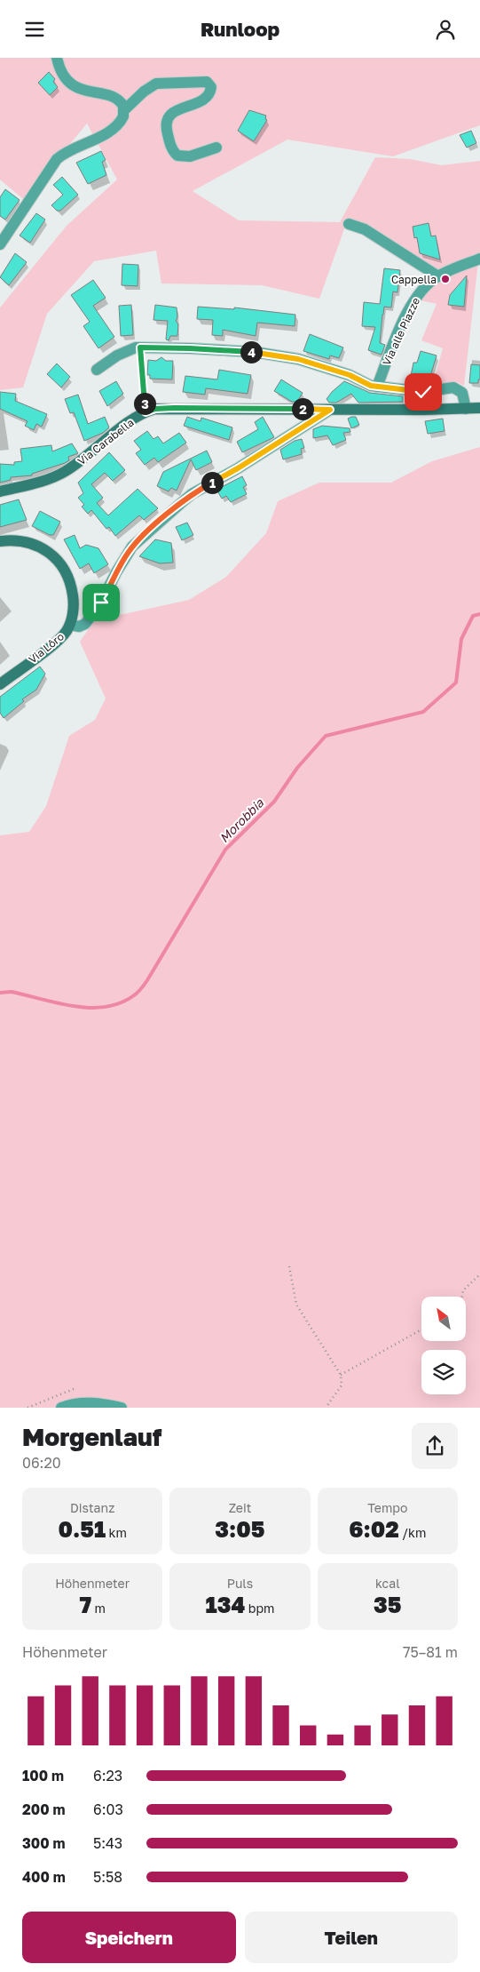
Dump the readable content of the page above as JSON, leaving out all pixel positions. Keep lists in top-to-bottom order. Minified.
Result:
{"streets":{"street":["Via alle Piazze","Via Carabella","Via Lôro"]},"water":["Morobbia"],"places":["Cappella"],"north":"top left","page":{"header":"Runloop","pins":["4","3","2","1"],"heading":["Morgenlauf","06:20"],"stats":[["Distanz","0.51 km"],["Zeit","3:05"],["Tempo","6:02 /km"],["Höhenmeter","7 m"],["Puls","134 bpm"],["kcal","35"]],"chart":["Höhenmeter","75–81 m"],"list":[{"name":"100 m","note":"6:23"},{"name":"200 m","note":"6:03"},{"name":"300 m","note":"5:43"},{"name":"400 m","note":"5:58"}],"buttons":["Speichern","Teilen"]}}
